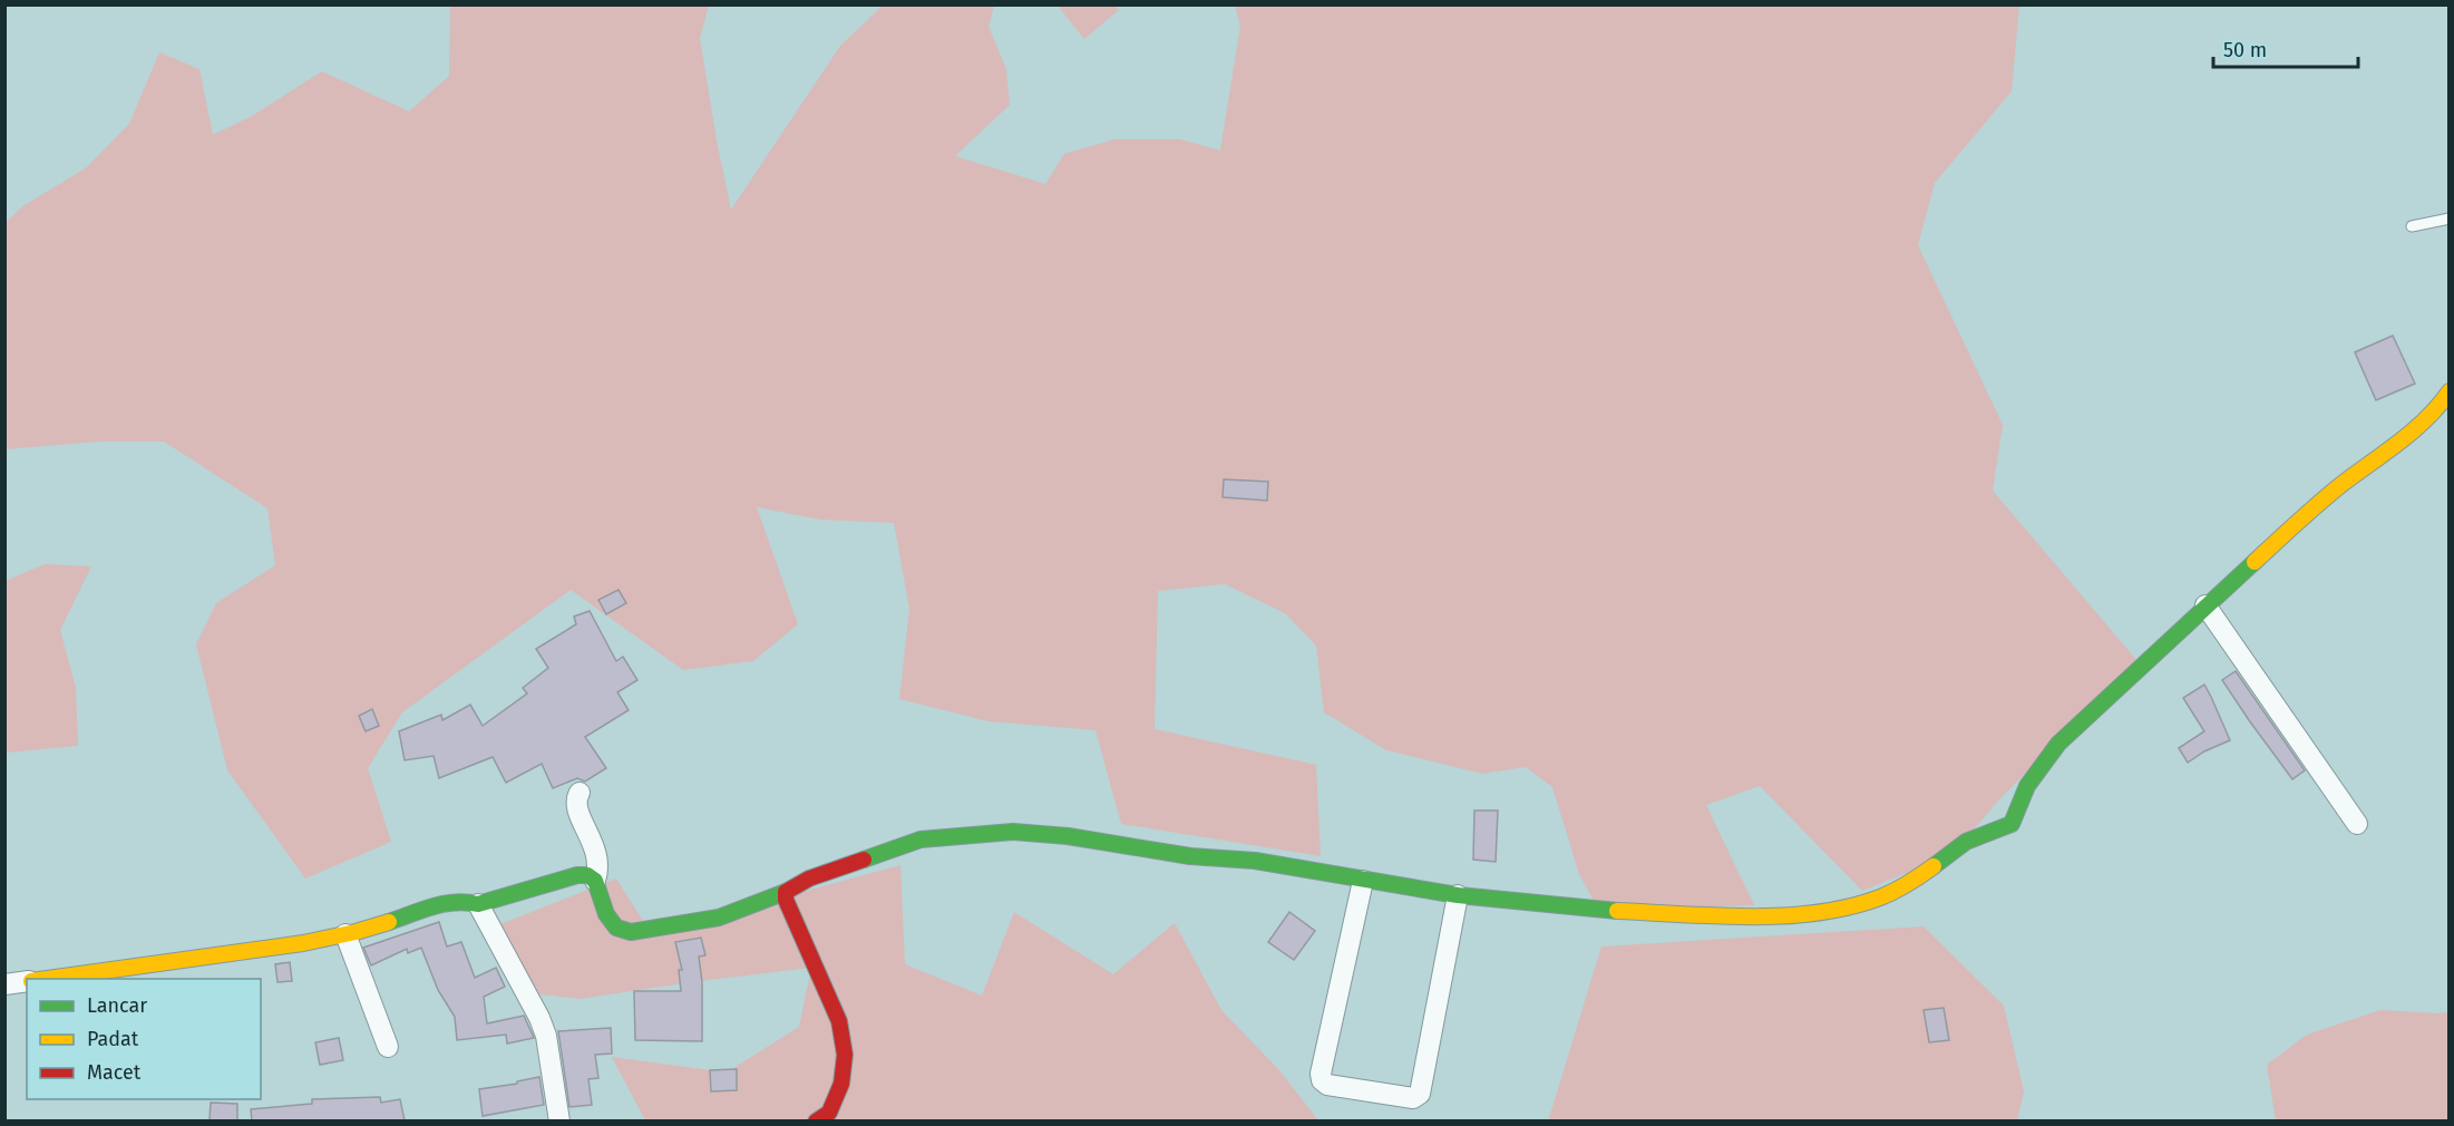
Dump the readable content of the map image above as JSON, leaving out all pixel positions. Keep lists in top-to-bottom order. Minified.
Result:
{"legend":["Lancar","Padat","Macet"],"scale_bar":"50 m"}
